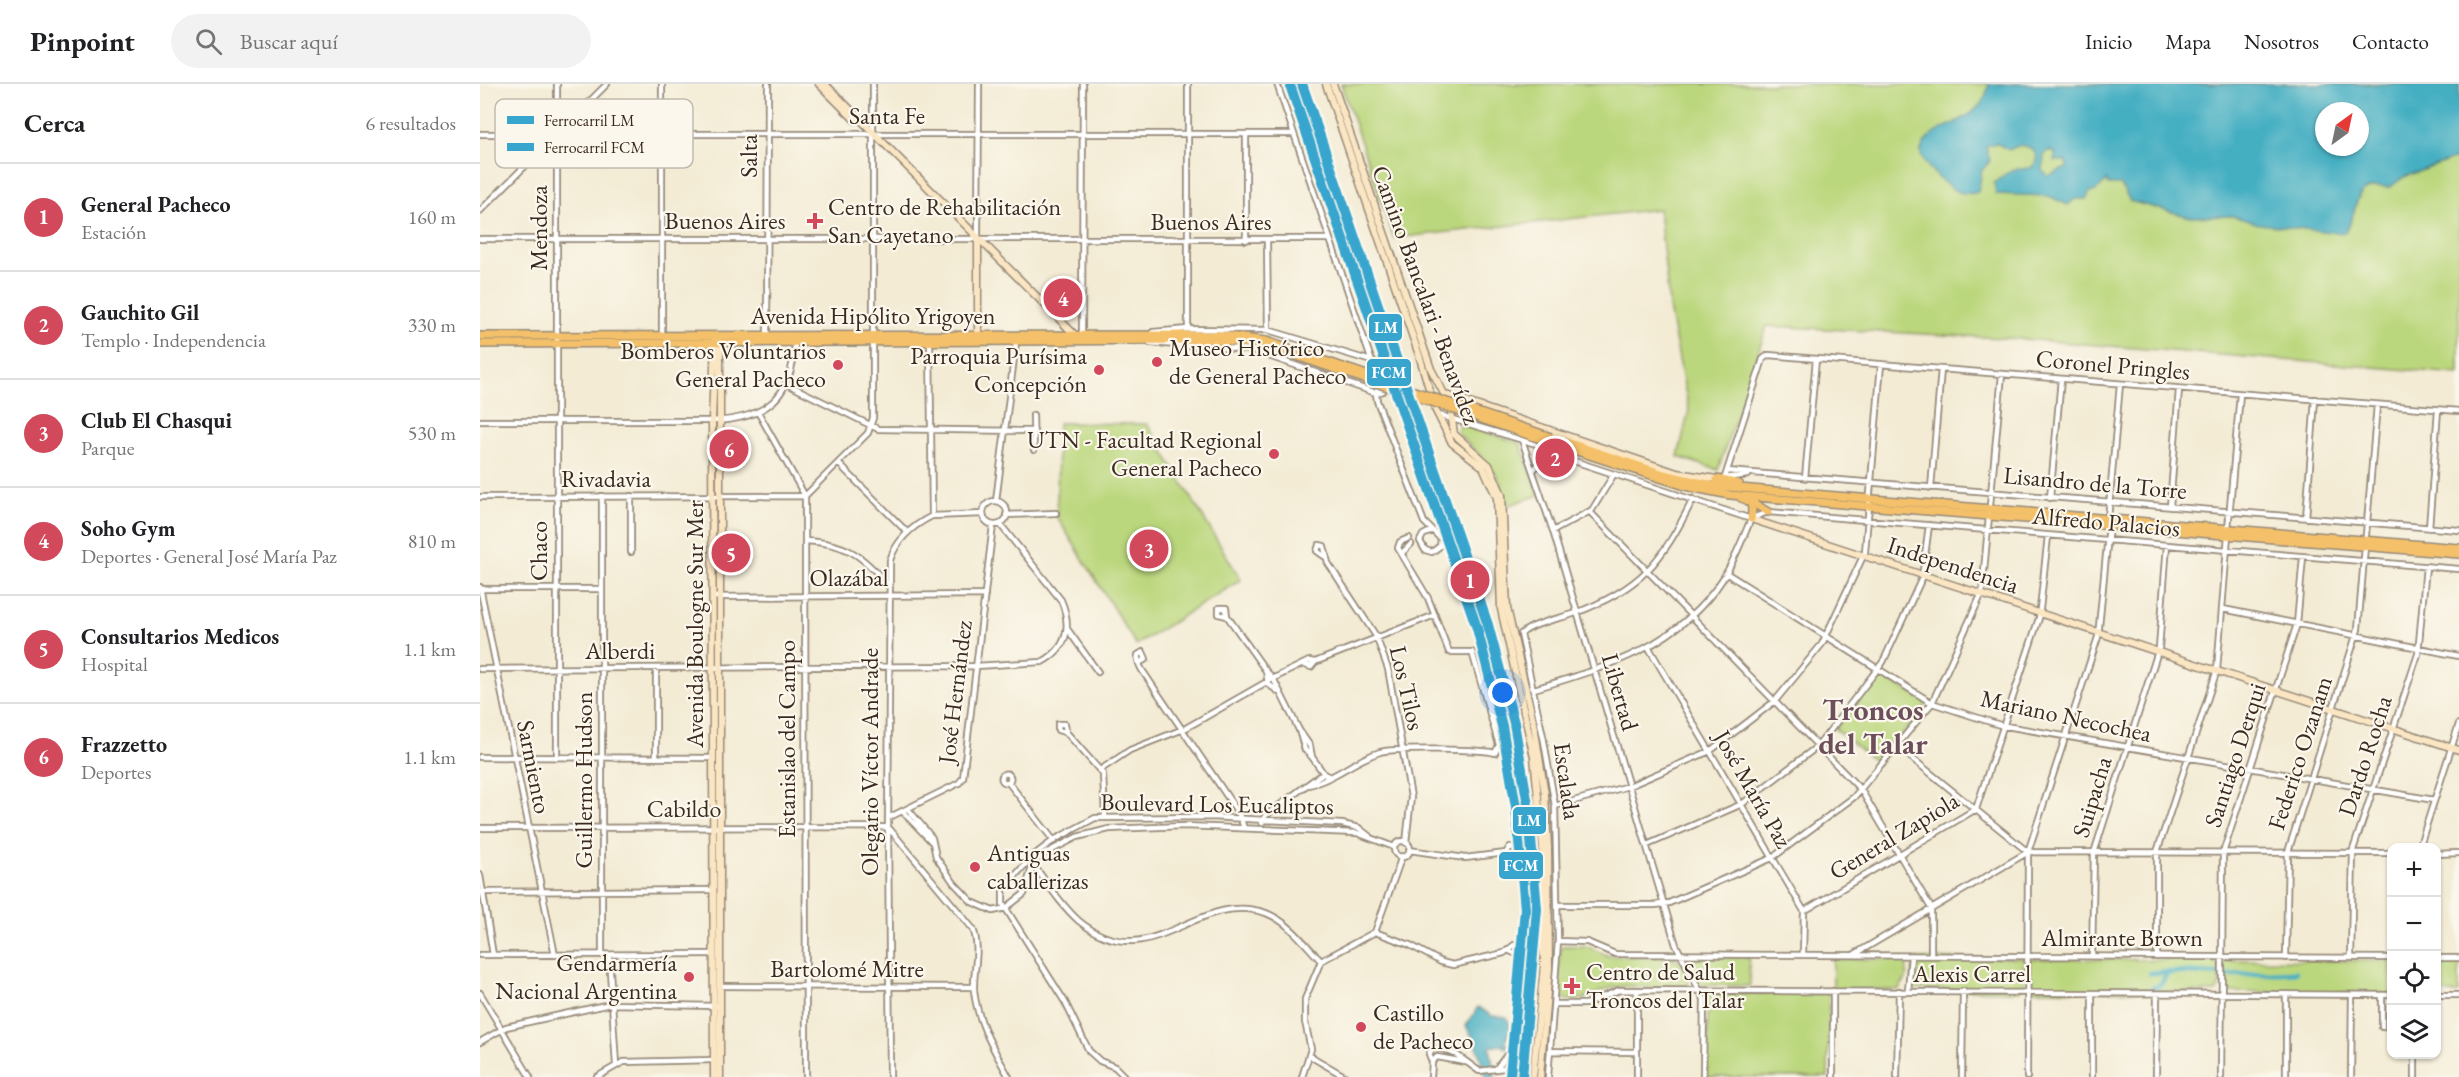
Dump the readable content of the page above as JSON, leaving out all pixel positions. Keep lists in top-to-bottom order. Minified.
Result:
{"streets":{"main road":["Camino Bancalari - Benavídez","Avenida Hipólito Yrigoyen","Independencia","Avenida Boulogne Sur Mer"],"street":["Santa Fe","Salta","Buenos Aires","Mendoza","Coronel Pringles","Rivadavia","Lisandro de la Torre","Alfredo Palacios","Chaco","Olazábal","Alberdi","Los Tilos","José Hernández","Libertad","Mariano Necochea","Estanislao del Campo","Federico Ozanam","Santiago Derqui","Dardo Rocha","Olegario Víctor Andrade","Sarmiento","Guillermo Hudson","Escalada","José María Paz","Suipacha","Boulevard Los Eucaliptos","Cabildo","General Zapiola","Almirante Brown","Bartolomé Mitre","Alexis Carrel"]},"crossings":[["Santa Fe","Salta"],["Salta","Buenos Aires"],["Salta","Avenida Hipólito Yrigoyen"],["Buenos Aires","Mendoza"],["Mendoza","Avenida Hipólito Yrigoyen"],["Mendoza","Chaco"],["Camino Bancalari - Benavídez","Independencia"],["Avenida Hipólito Yrigoyen","Chaco"],["Avenida Hipólito Yrigoyen","Avenida Boulogne Sur Mer"],["Coronel Pringles","Lisandro de la Torre"],["Coronel Pringles","Federico Ozanam"],["Rivadavia","Chaco"],["Rivadavia","Avenida Boulogne Sur Mer"],["Rivadavia","Estanislao del Campo"],["Rivadavia","Guillermo Hudson"],["Lisandro de la Torre","Federico Ozanam"],["Alfredo Palacios","Independencia"],["Alfredo Palacios","Federico Ozanam"],["Alfredo Palacios","Santiago Derqui"],["Alfredo Palacios","Dardo Rocha"],["Alfredo Palacios","Suipacha"],["Alfredo Palacios","General Zapiola"],["Chaco","Alberdi"],["Independencia","Libertad"],["Independencia","Federico Ozanam"],["Independencia","Santiago Derqui"],["Independencia","Dardo Rocha"],["Independencia","Suipacha"],["Independencia","General Zapiola"],["Olazábal","Avenida Boulogne Sur Mer"],["Olazábal","José Hernández"],["Olazábal","Estanislao del Campo"],["Olazábal","Olegario Víctor Andrade"],["Avenida Boulogne Sur Mer","Alberdi"],["Avenida Boulogne Sur Mer","Cabildo"],["Avenida Boulogne Sur Mer","Bartolomé Mitre"],["Alberdi","José Hernández"],["Alberdi","Estanislao del Campo"],["Alberdi","Olegario Víctor Andrade"],["Alberdi","Sarmiento"],["Alberdi","Guillermo Hudson"],["Los Tilos","Boulevard Los Eucaliptos"],["José Hernández","Olegario Víctor Andrade"],["Libertad","Escalada"],["Libertad","Almirante Brown"],["Libertad","Alexis Carrel"],["Mariano Necochea","Federico Ozanam"],["Mariano Necochea","Santiago Derqui"],["Mariano Necochea","Dardo Rocha"],["Mariano Necochea","Suipacha"],["Mariano Necochea","General Zapiola"],["Estanislao del Campo","Cabildo"],["Estanislao del Campo","Bartolomé Mitre"],["Federico Ozanam","Almirante Brown"],["Santiago Derqui","Almirante Brown"],["Santiago Derqui","Alexis Carrel"],["Dardo Rocha","Almirante Brown"],["Olegario Víctor Andrade","Cabildo"],["Olegario Víctor Andrade","Bartolomé Mitre"],["Sarmiento","Cabildo"],["Guillermo Hudson","Cabildo"],["Escalada","Almirante Brown"],["Escalada","Alexis Carrel"],["José María Paz","General Zapiola"],["Suipacha","Almirante Brown"]],"districts":["Troncos del Talar"],"places":{"health":["Centro de Rehabilitación San Cayetano","Centro de Salud Troncos del Talar"],"other":["Museo Histórico de General Pacheco","Bomberos Voluntarios General Pacheco","Parroquia Purísima Concepción","UTN - Facultad Regional General Pacheco","Antiguas caballerizas","Gendarmería Nacional Argentina","Castillo de Pacheco"]},"lines":["rail line LM","rail line FCM"],"legend":["Ferrocarril LM","Ferrocarril FCM"],"north":"top right","page":{"header":"Pinpoint","search":"Buscar aquí","nav":["Inicio","Mapa","Nosotros","Contacto"],"heading":["Cerca","6 resultados"],"list":[{"mark":"1","name":"General Pacheco","note":"Estación","value":"160 m"},{"mark":"2","name":"Gauchito Gil","note":"Templo · Independencia","value":"330 m"},{"mark":"3","name":"Club El Chasqui","note":"Parque","value":"530 m"},{"mark":"4","name":"Soho Gym","note":"Deportes · General José María Paz","value":"810 m"},{"mark":"5","name":"Consultarios Medicos","note":"Hospital","value":"1.1 km"},{"mark":"6","name":"Frazzetto","note":"Deportes","value":"1.1 km"}],"pins":["4","6","2","3","5","1"],"map_buttons":["+","−"]}}
